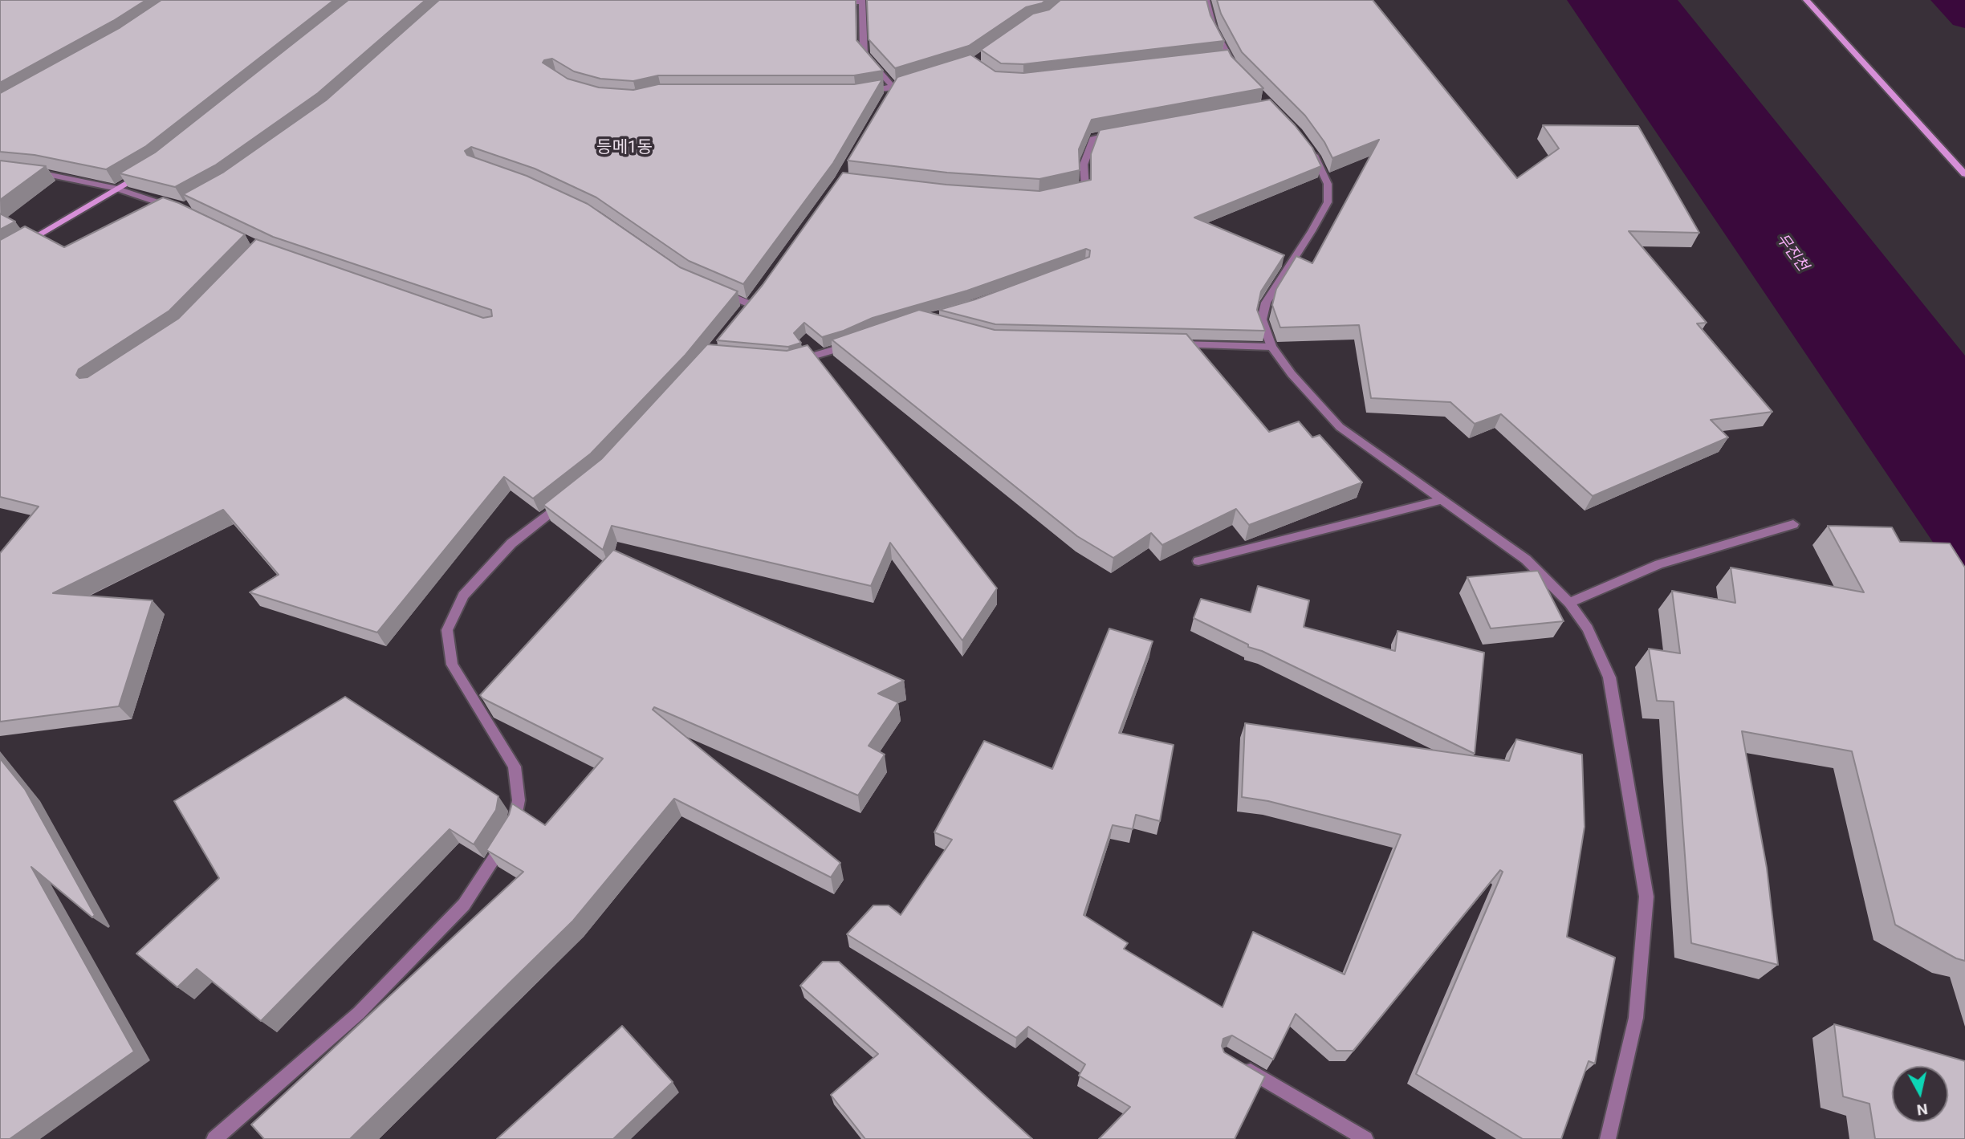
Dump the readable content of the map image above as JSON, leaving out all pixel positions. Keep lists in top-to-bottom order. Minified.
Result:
{"districts":["등메1동"],"water":["무진천"],"north":"bottom"}
